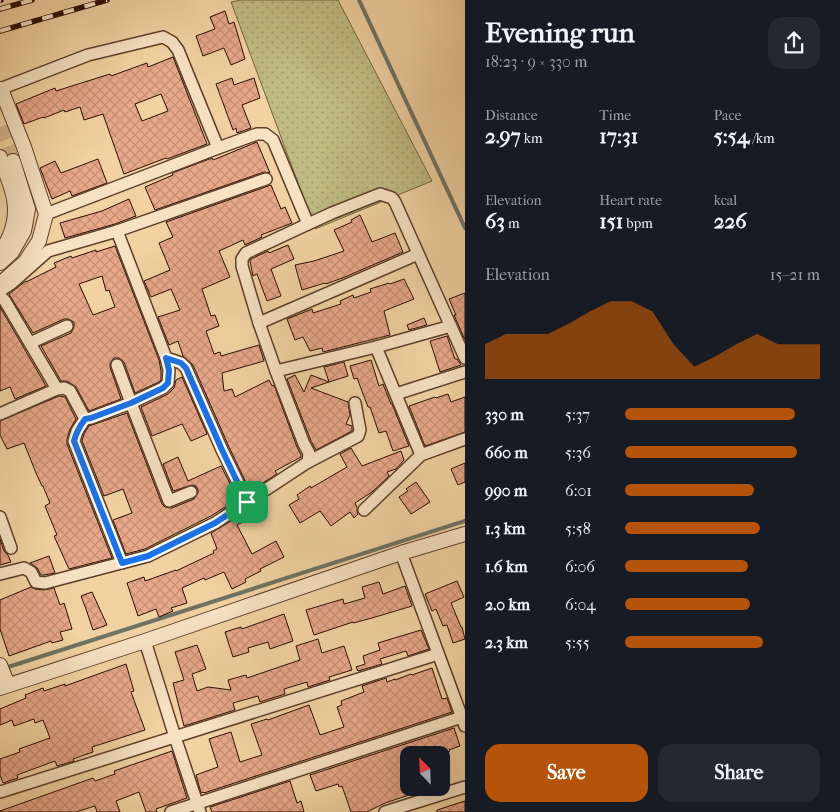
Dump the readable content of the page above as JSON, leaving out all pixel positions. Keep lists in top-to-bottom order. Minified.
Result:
{"north":"top left","page":{"heading":["Evening run","18:23 · 9 × 330 m"],"stats":[["Distance","2.97 km"],["Time","17:31"],["Pace","5:54 /km"],["Elevation","63 m"],["Heart rate","151 bpm"],["kcal","226"]],"chart":["Elevation","15–21 m"],"list":[{"name":"330 m","note":"5:37"},{"name":"660 m","note":"5:36"},{"name":"990 m","note":"6:01"},{"name":"1.3 km","note":"5:58"},{"name":"1.6 km","note":"6:06"},{"name":"2.0 km","note":"6:04"},{"name":"2.3 km","note":"5:55"}],"buttons":["Save","Share"]}}
